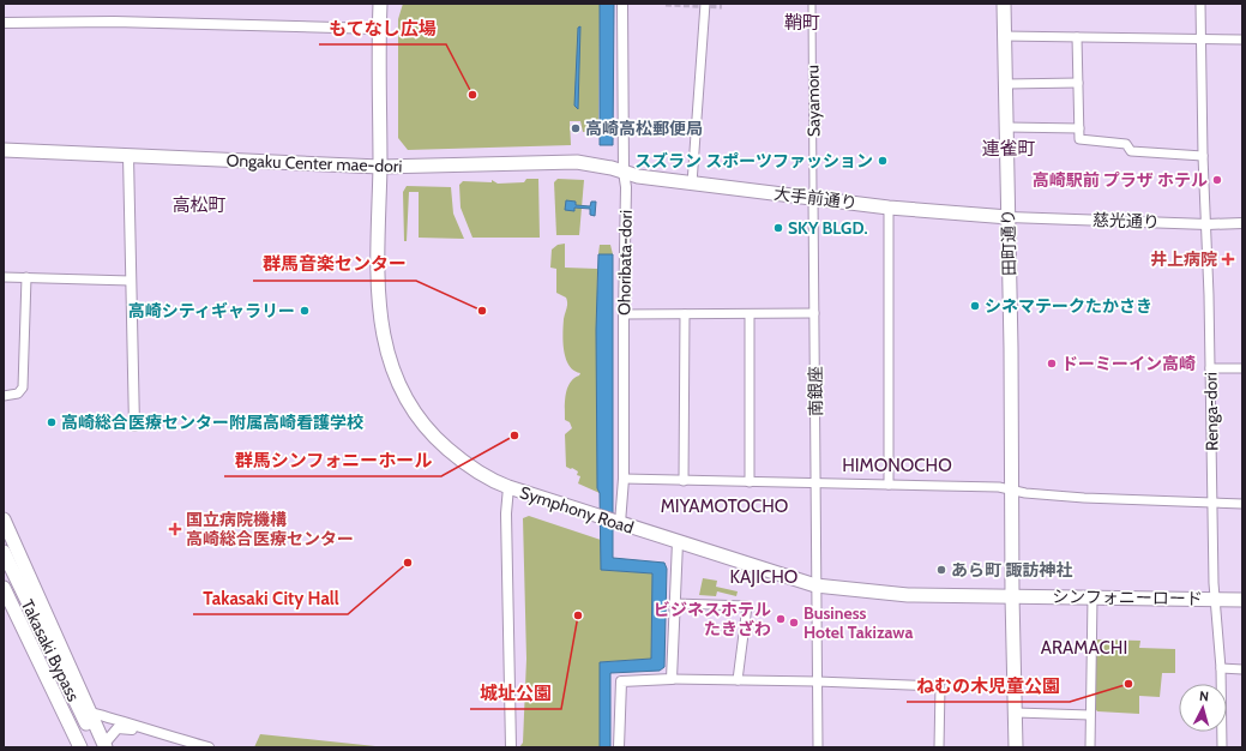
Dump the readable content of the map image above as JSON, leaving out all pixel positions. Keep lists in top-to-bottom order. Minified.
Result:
{"streets":{"main road":["Ongaku Center mae-dori","大手前通り","田町通り","Symphony Road","シンフォニーロード","Takasaki Bypass"],"street":["Sayamoru","慈光通り","Ohoribata-dori","南銀座","Renga-dori"]},"crossings":[["Sayamoru","大手前通り"],["Sayamoru","南銀座"],["Ongaku Center mae-dori","大手前通り"],["Ongaku Center mae-dori","Ohoribata-dori"],["Ongaku Center mae-dori","Symphony Road"],["大手前通り","慈光通り"],["大手前通り","田町通り"],["大手前通り","Ohoribata-dori"],["大手前通り","南銀座"],["慈光通り","田町通り"],["慈光通り","Renga-dori"],["田町通り","Symphony Road"],["田町通り","シンフォニーロード"],["Ohoribata-dori","Symphony Road"],["南銀座","Symphony Road"],["Renga-dori","シンフォニーロード"],["Symphony Road","シンフォニーロード"]],"districts":["鞘町","連雀町","高松町","HIMONOCHO","MIYAMOTOCHO","KAJICHO","ARAMACHI"],"places":{"other":["もてなし広場","高崎高松郵便局","スズラン スポーツファッション","高崎駅前 プラザ ホテル","SKY BLGD.","シネマテークたかさき","高崎シティギャラリー","群馬音楽センター","ドーミーイン高崎","高崎総合医療センター附属高崎看護学校","群馬シンフォニーホール","Takasaki City Hall","あら町 諏訪神社","城址公園","ビジネスホテル たきざわ","Business Hotel Takizawa","ねむの木児童公園"],"health":["井上病院","国立病院機構 高崎総合医療センター"]},"north":"top"}
